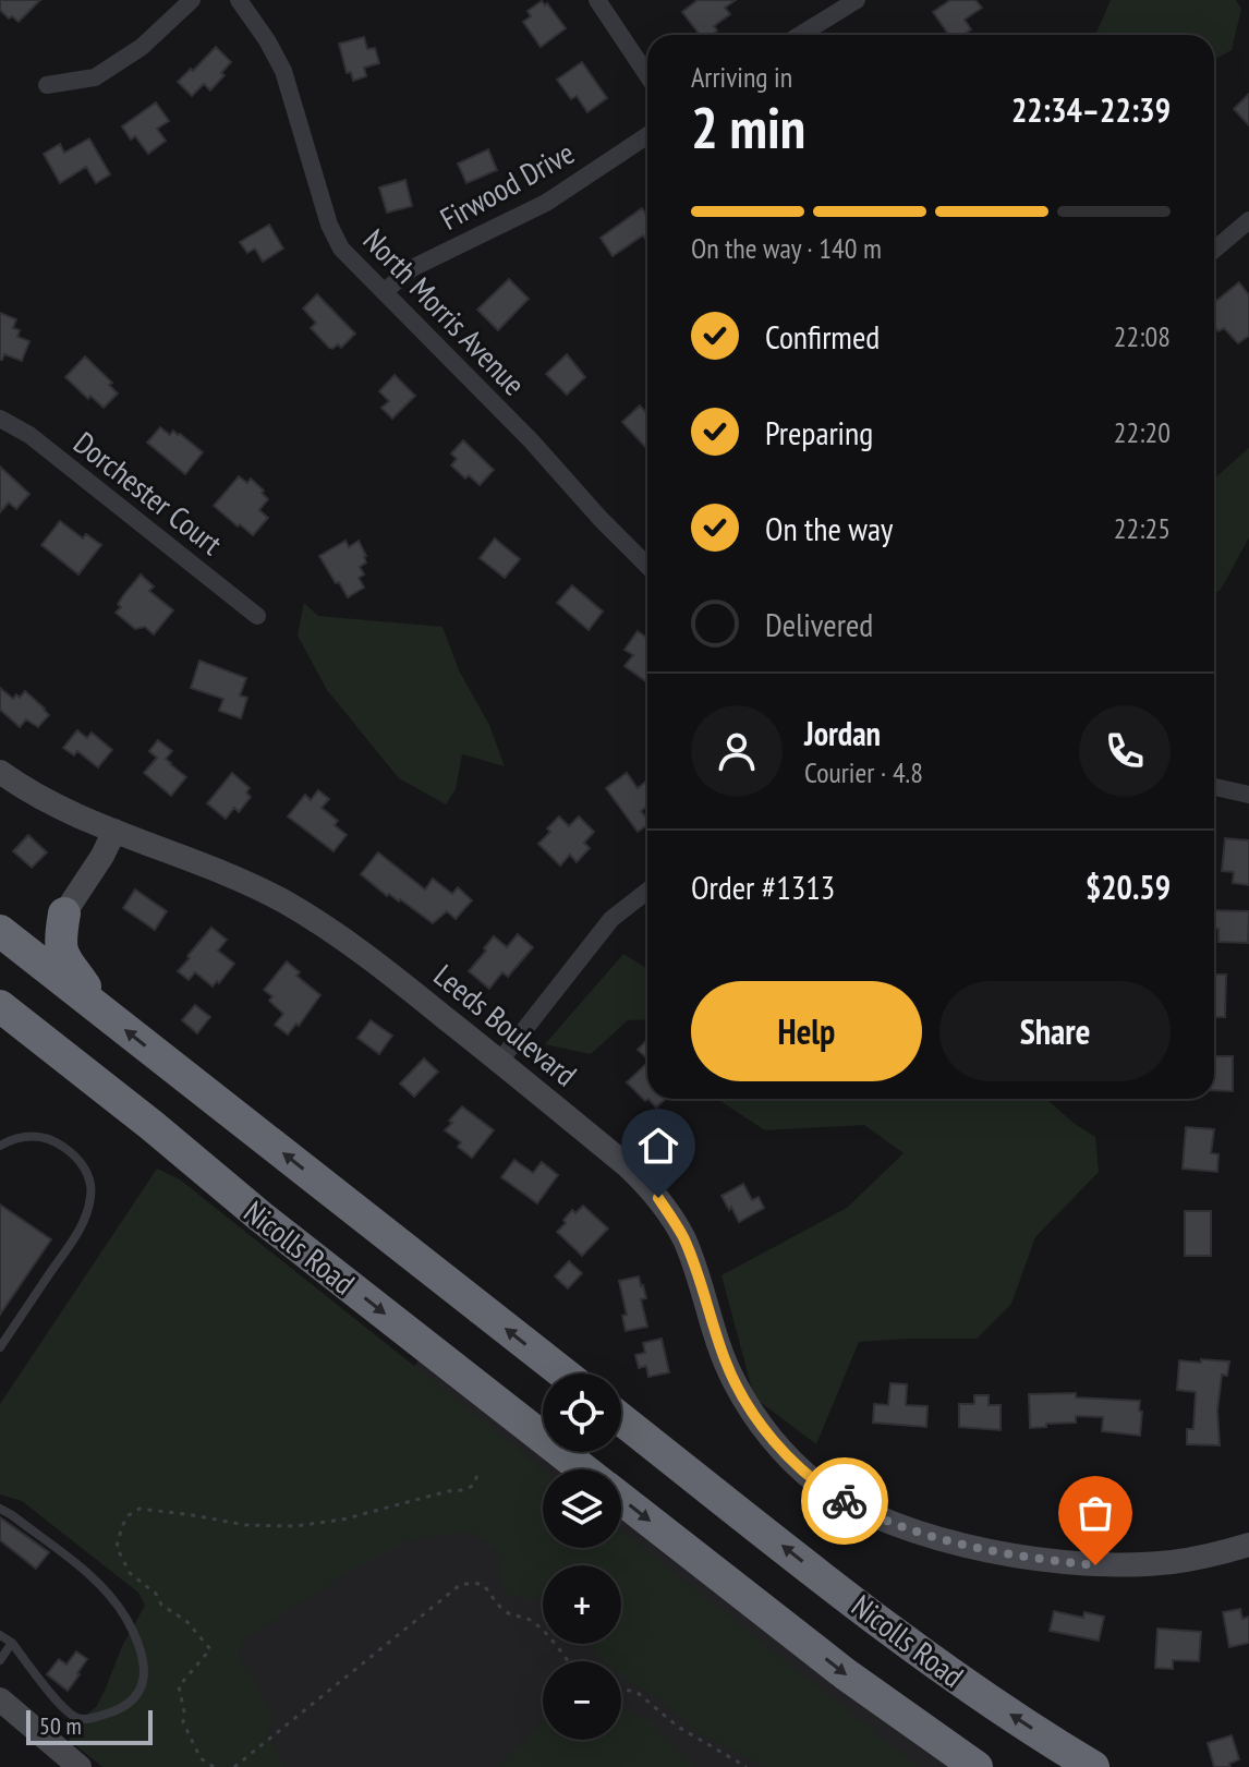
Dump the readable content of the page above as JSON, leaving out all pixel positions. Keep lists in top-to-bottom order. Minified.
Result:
{"streets":{"highway":["Nicolls Road"],"street":["Firwood Drive","North Morris Avenue","Dorchester Court","Leeds Boulevard"]},"crossings":[["Firwood Drive","North Morris Avenue"]],"scale_bar":"50 m","page":{"heading":["2 min","Arriving in","22:34–22:39"],"panel":["Jordan","Courier · 4.8","Order #1313","$20.59"],"bar":"On the way · 140 m","list":[["Confirmed","22:08"],["Preparing","22:20"],["On the way","22:25"],"Delivered"],"buttons":["Help","Share"],"map_buttons":["+","−"],"scale":"50 m"}}
